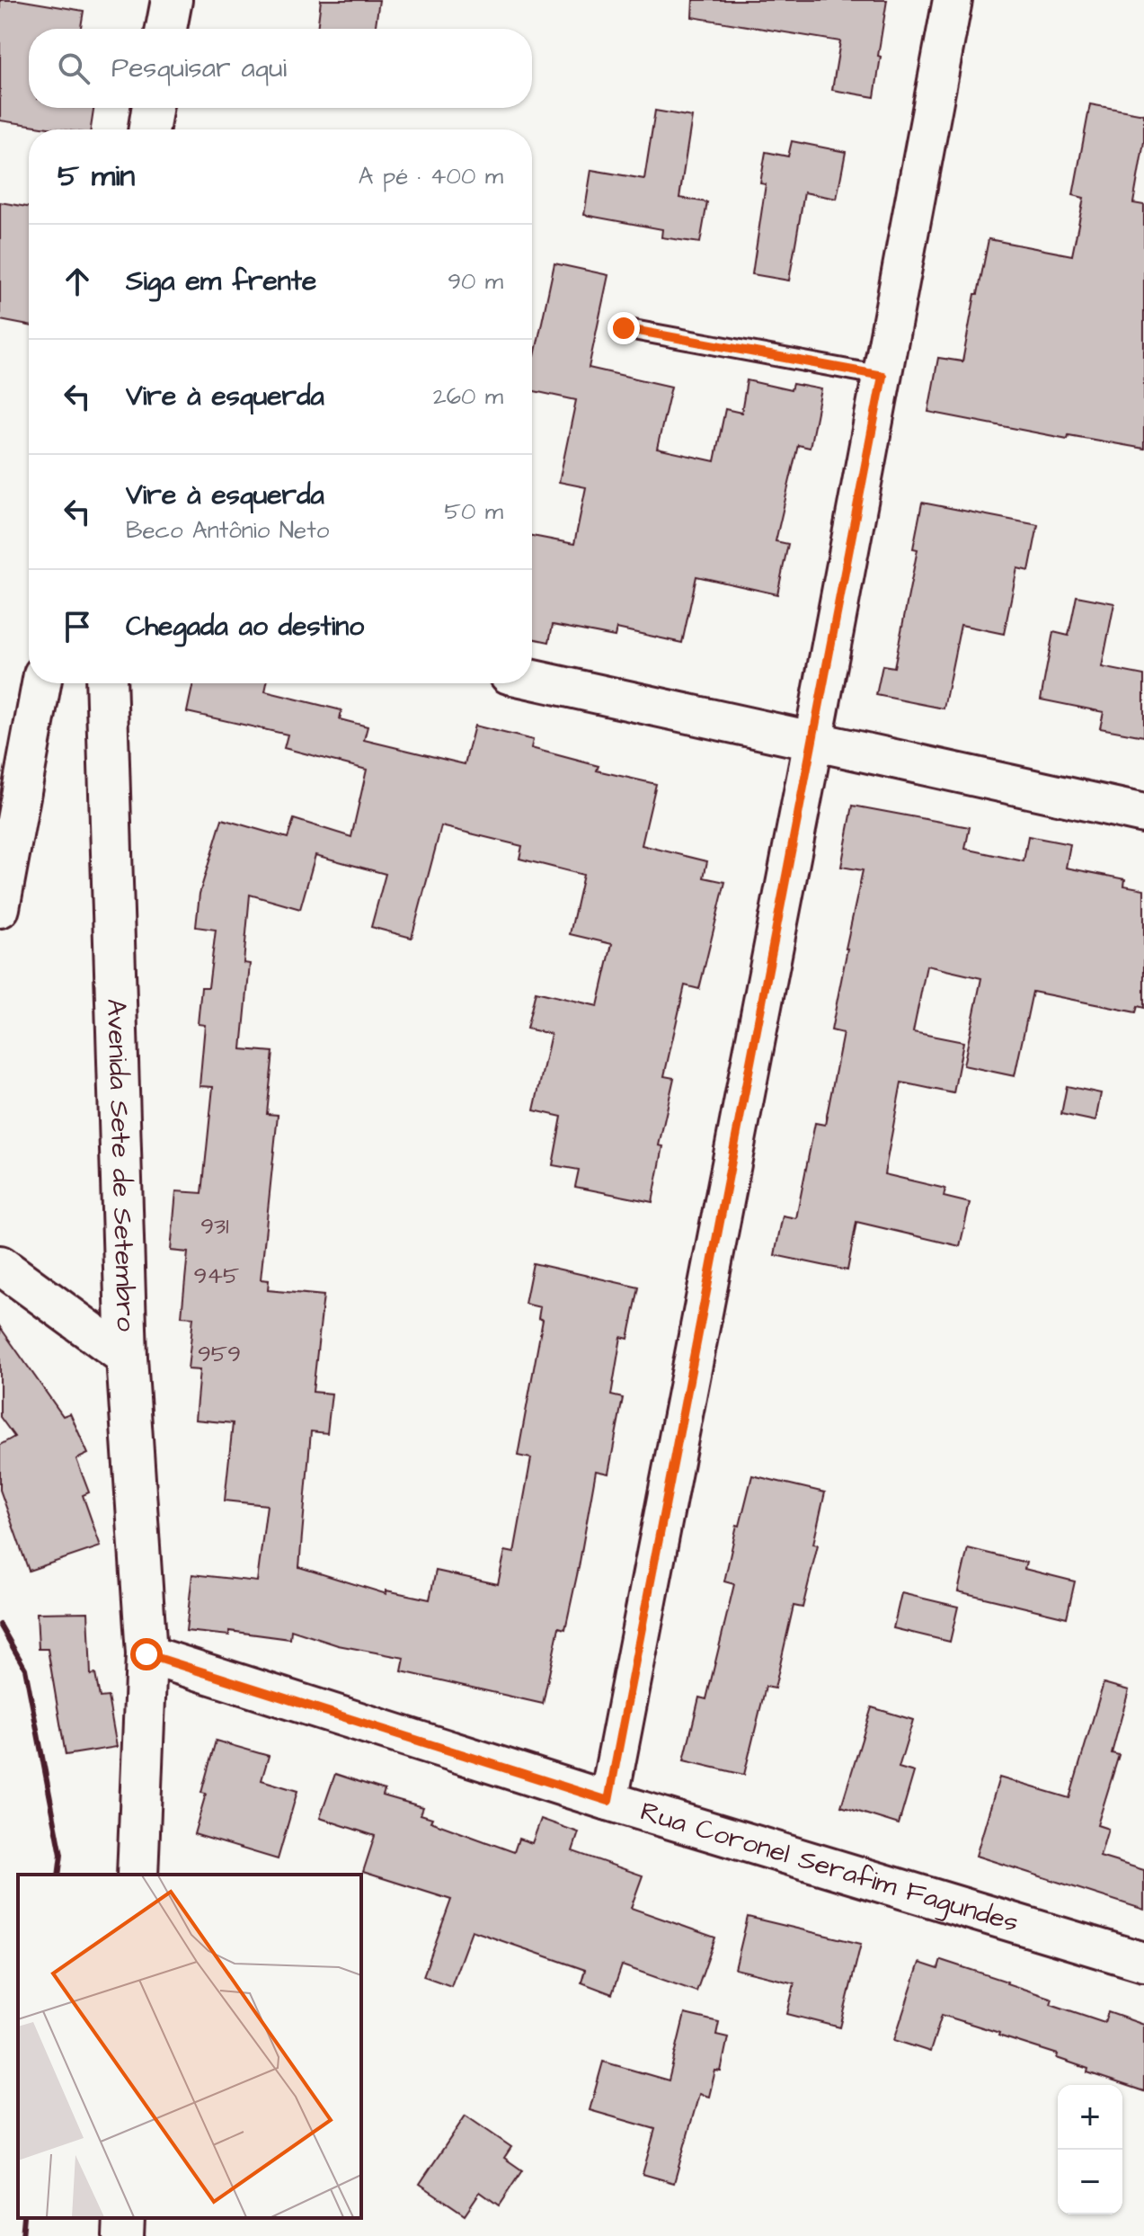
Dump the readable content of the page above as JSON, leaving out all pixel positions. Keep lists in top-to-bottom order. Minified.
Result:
{"streets":{"street":["Avenida Sete de Setembro","Rua Coronel Serafim Fagundes"]},"crossings":[["Avenida Sete de Setembro","Rua Coronel Serafim Fagundes"]],"house_numbers":["931","945","959"],"page":{"search":"Pesquisar aqui","heading":["5 min","A pé · 400 m"],"list":[["Siga em frente","90 m"],["Vire à esquerda","260 m"],["Vire à esquerda","Beco Antônio Neto","50 m"],"Chegada ao destino"],"map_buttons":["+","−"]}}
